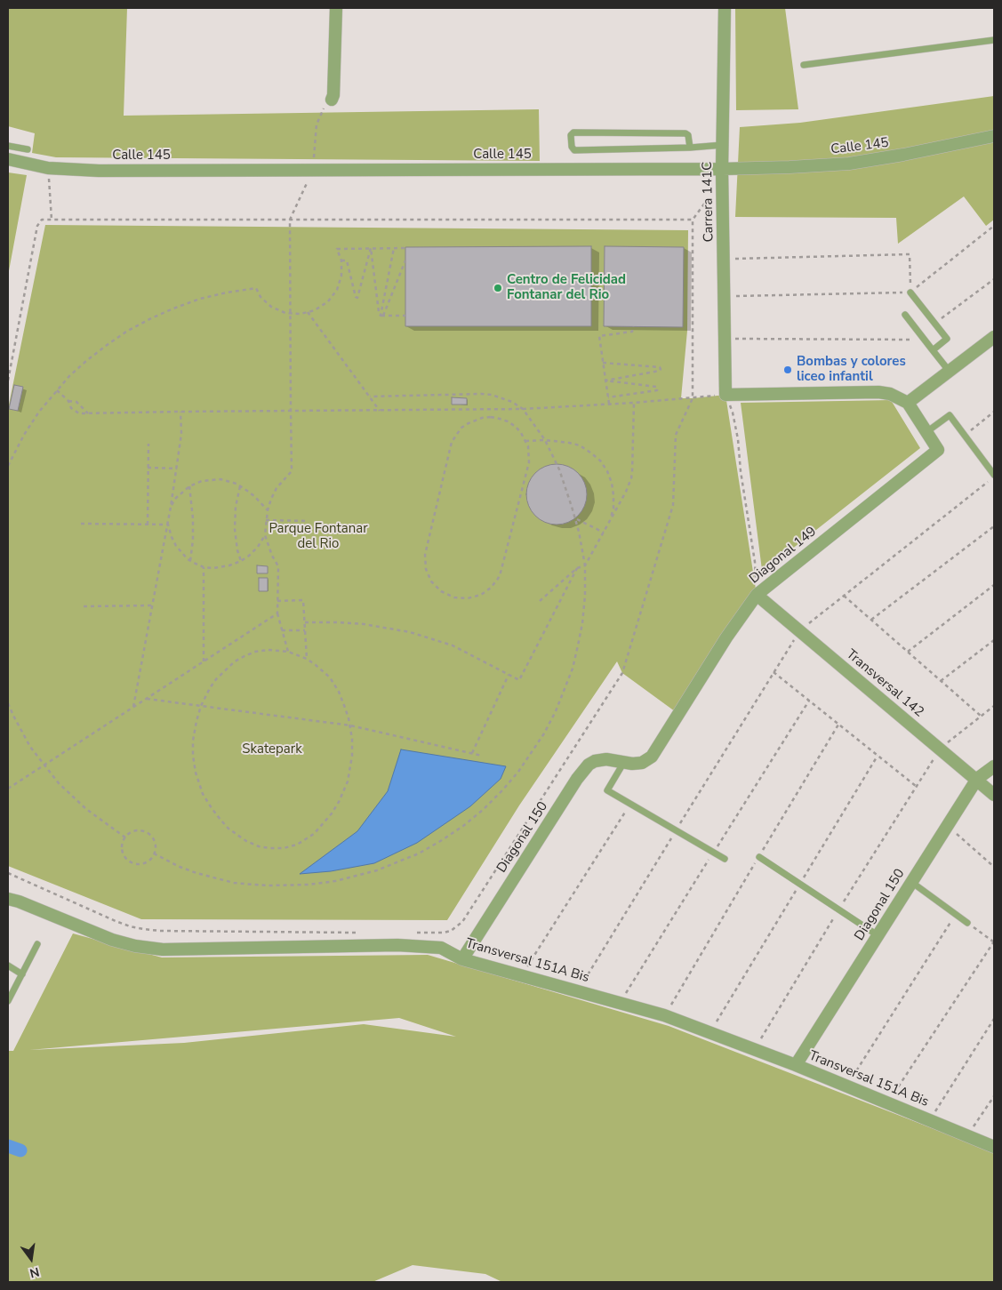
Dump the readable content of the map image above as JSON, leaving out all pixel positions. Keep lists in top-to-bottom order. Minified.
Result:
{"streets":{"street":["Calle 145","Carrera 141C","Diagonal 149","Transversal 142","Diagonal 150","Transversal 151A Bis"]},"crossings":[["Calle 145","Carrera 141C"],["Diagonal 149","Transversal 142"],["Diagonal 149","Diagonal 150"],["Transversal 142","Diagonal 150"],["Diagonal 150","Transversal 151A Bis"]],"parks":["Parque Fontanar del Rio","Skatepark"],"places":["Centro de Felicidad Fontanar del Rio","Bombas y colores liceo infantil"],"north":"bottom"}
